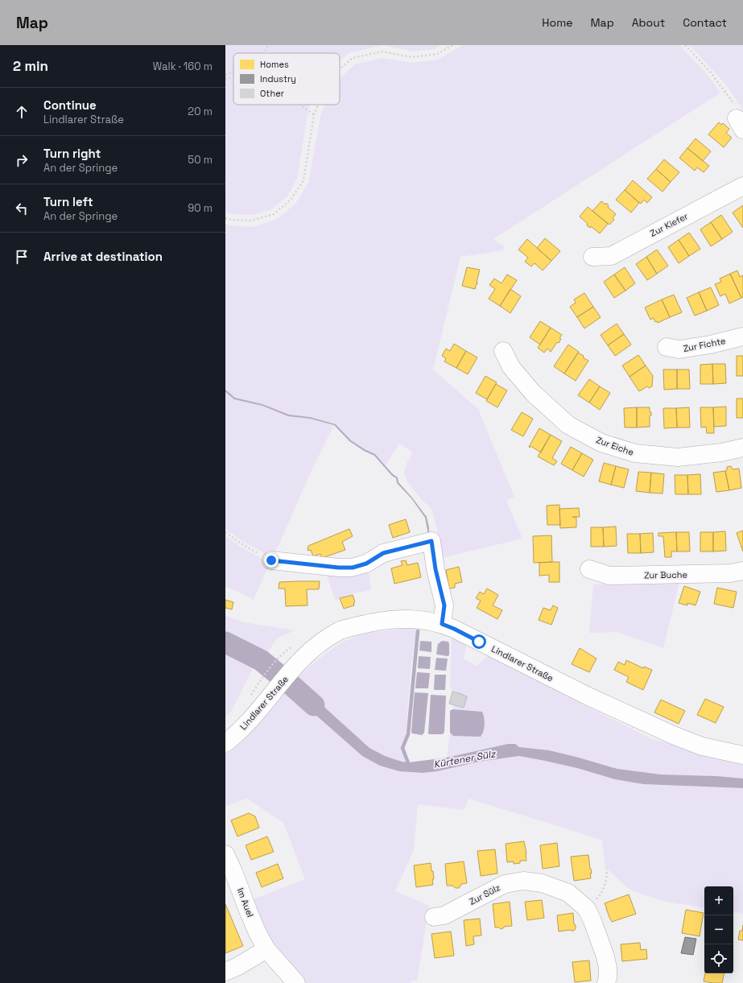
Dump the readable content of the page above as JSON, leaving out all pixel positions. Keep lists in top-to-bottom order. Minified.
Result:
{"streets":{"street":["Zur Kiefer","Zur Fichte","Zur Eiche","Zur Buche","Lindlarer Straße","Zur Sülz","Im Auel"]},"water":["Kürtener Sülz"],"legend":["Homes","Industry","Other"],"page":{"header":"Map","nav":["Home","Map","About","Contact"],"heading":["2 min","Walk · 160 m"],"list":[["Continue","Lindlarer Straße","20 m"],["Turn right","An der Springe","50 m"],["Turn left","An der Springe","90 m"],"Arrive at destination"],"map_buttons":["+","−"]}}
